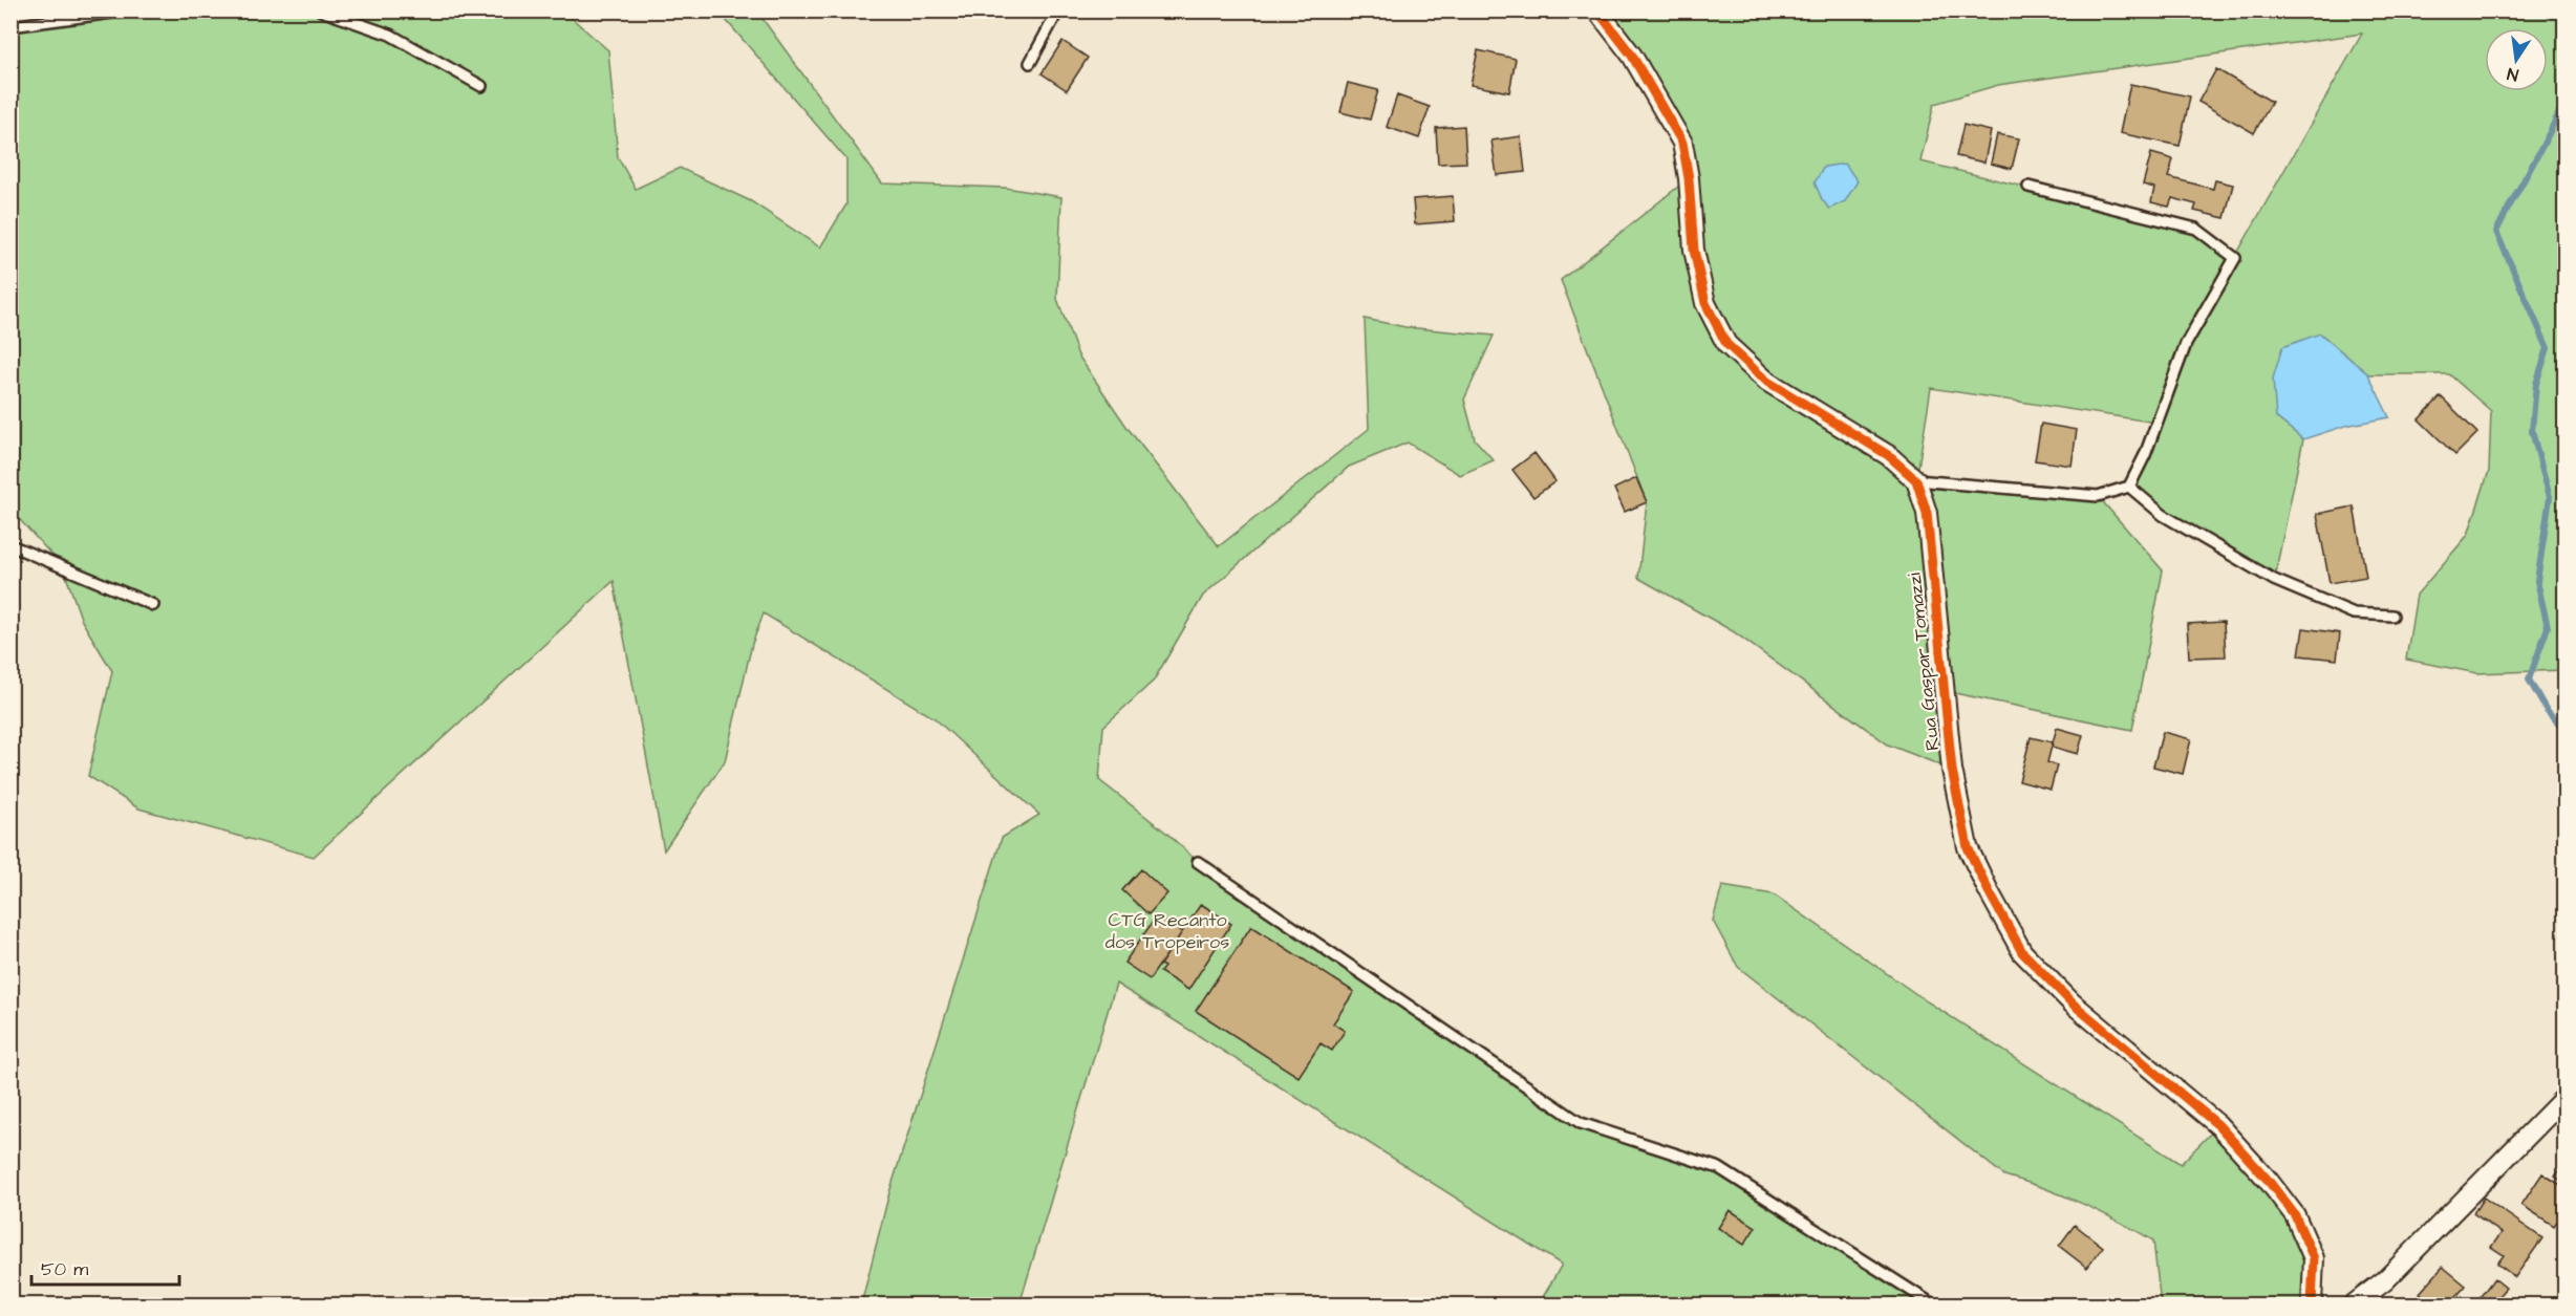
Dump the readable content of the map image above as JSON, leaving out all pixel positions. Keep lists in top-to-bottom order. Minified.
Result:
{"streets":{"street":["Rua Gaspar Tomazzi"]},"parks":["CTG Recanto dos Tropeiros"],"scale_bar":"50 m","north":"bottom"}
